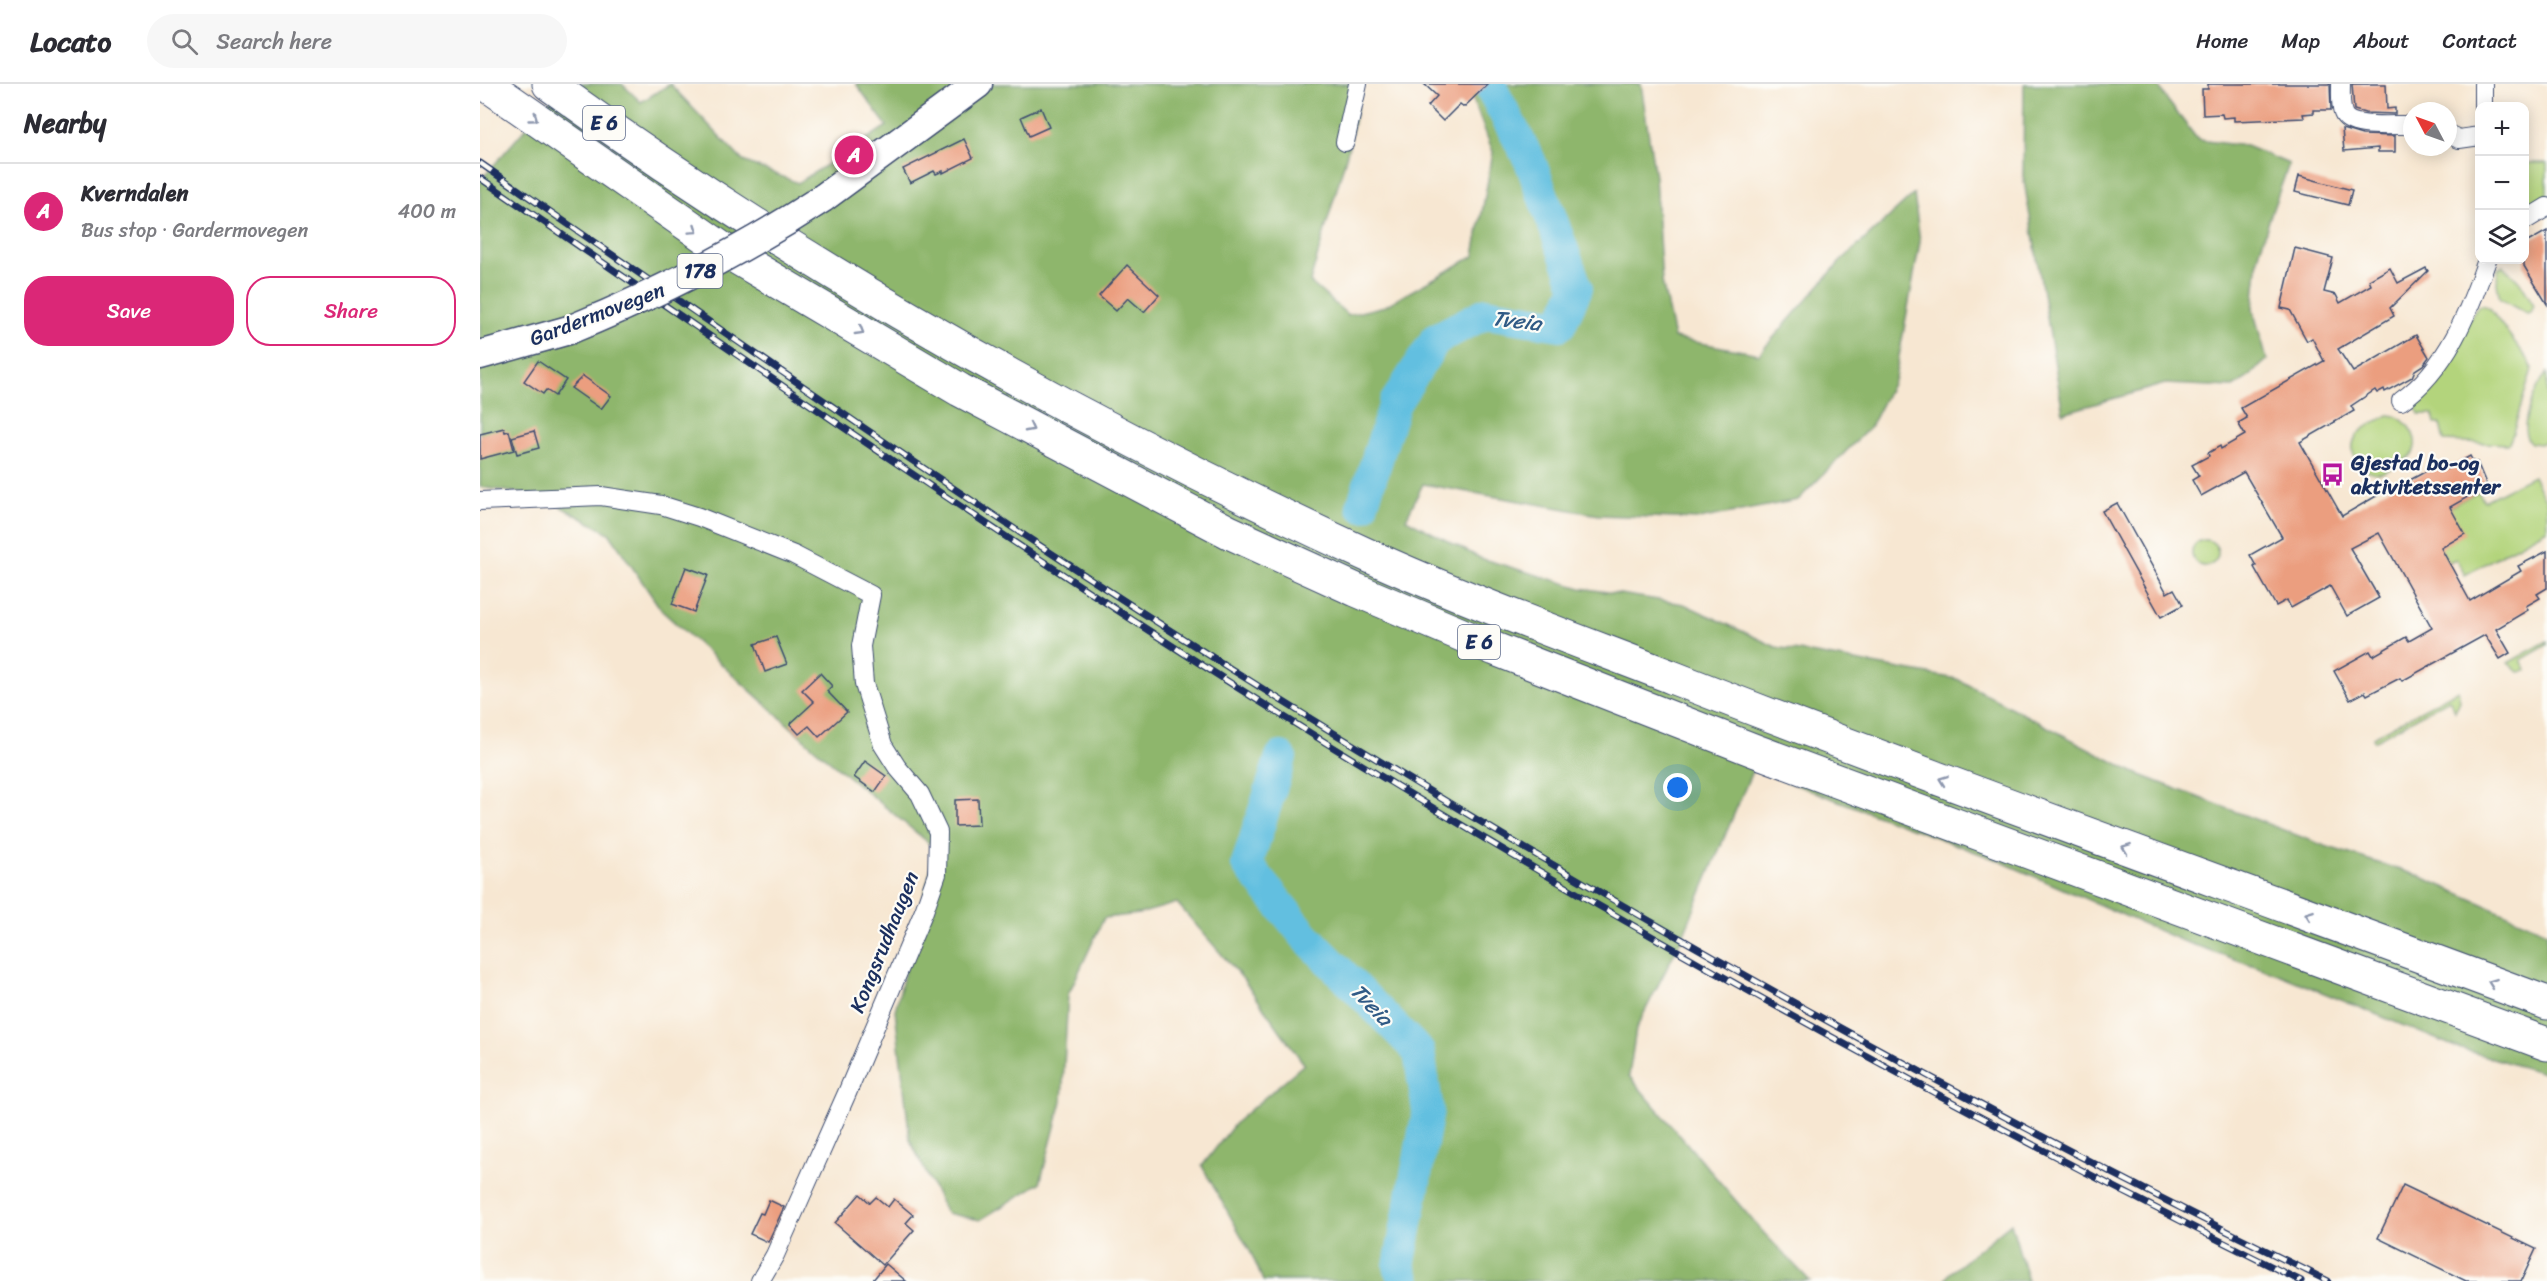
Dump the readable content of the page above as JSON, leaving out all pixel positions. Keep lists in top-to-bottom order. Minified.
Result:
{"streets":{"highway":["E 6"],"main road":["178","Gardermovegen"],"street":["Kongsrudhaugen"]},"water":["Tveia"],"places":{"bus stop":["Gjestad bo-og aktivitetssenter"]},"north":"top left","page":{"header":"Locato","search":"Search here","nav":["Home","Map","About","Contact"],"heading":"Nearby","map_buttons":["+","−"],"pins":"A","list":[{"mark":"A","name":"Kverndalen","note":"Bus stop · Gardermovegen","value":"400 m"}],"buttons":["Save","Share"]}}
